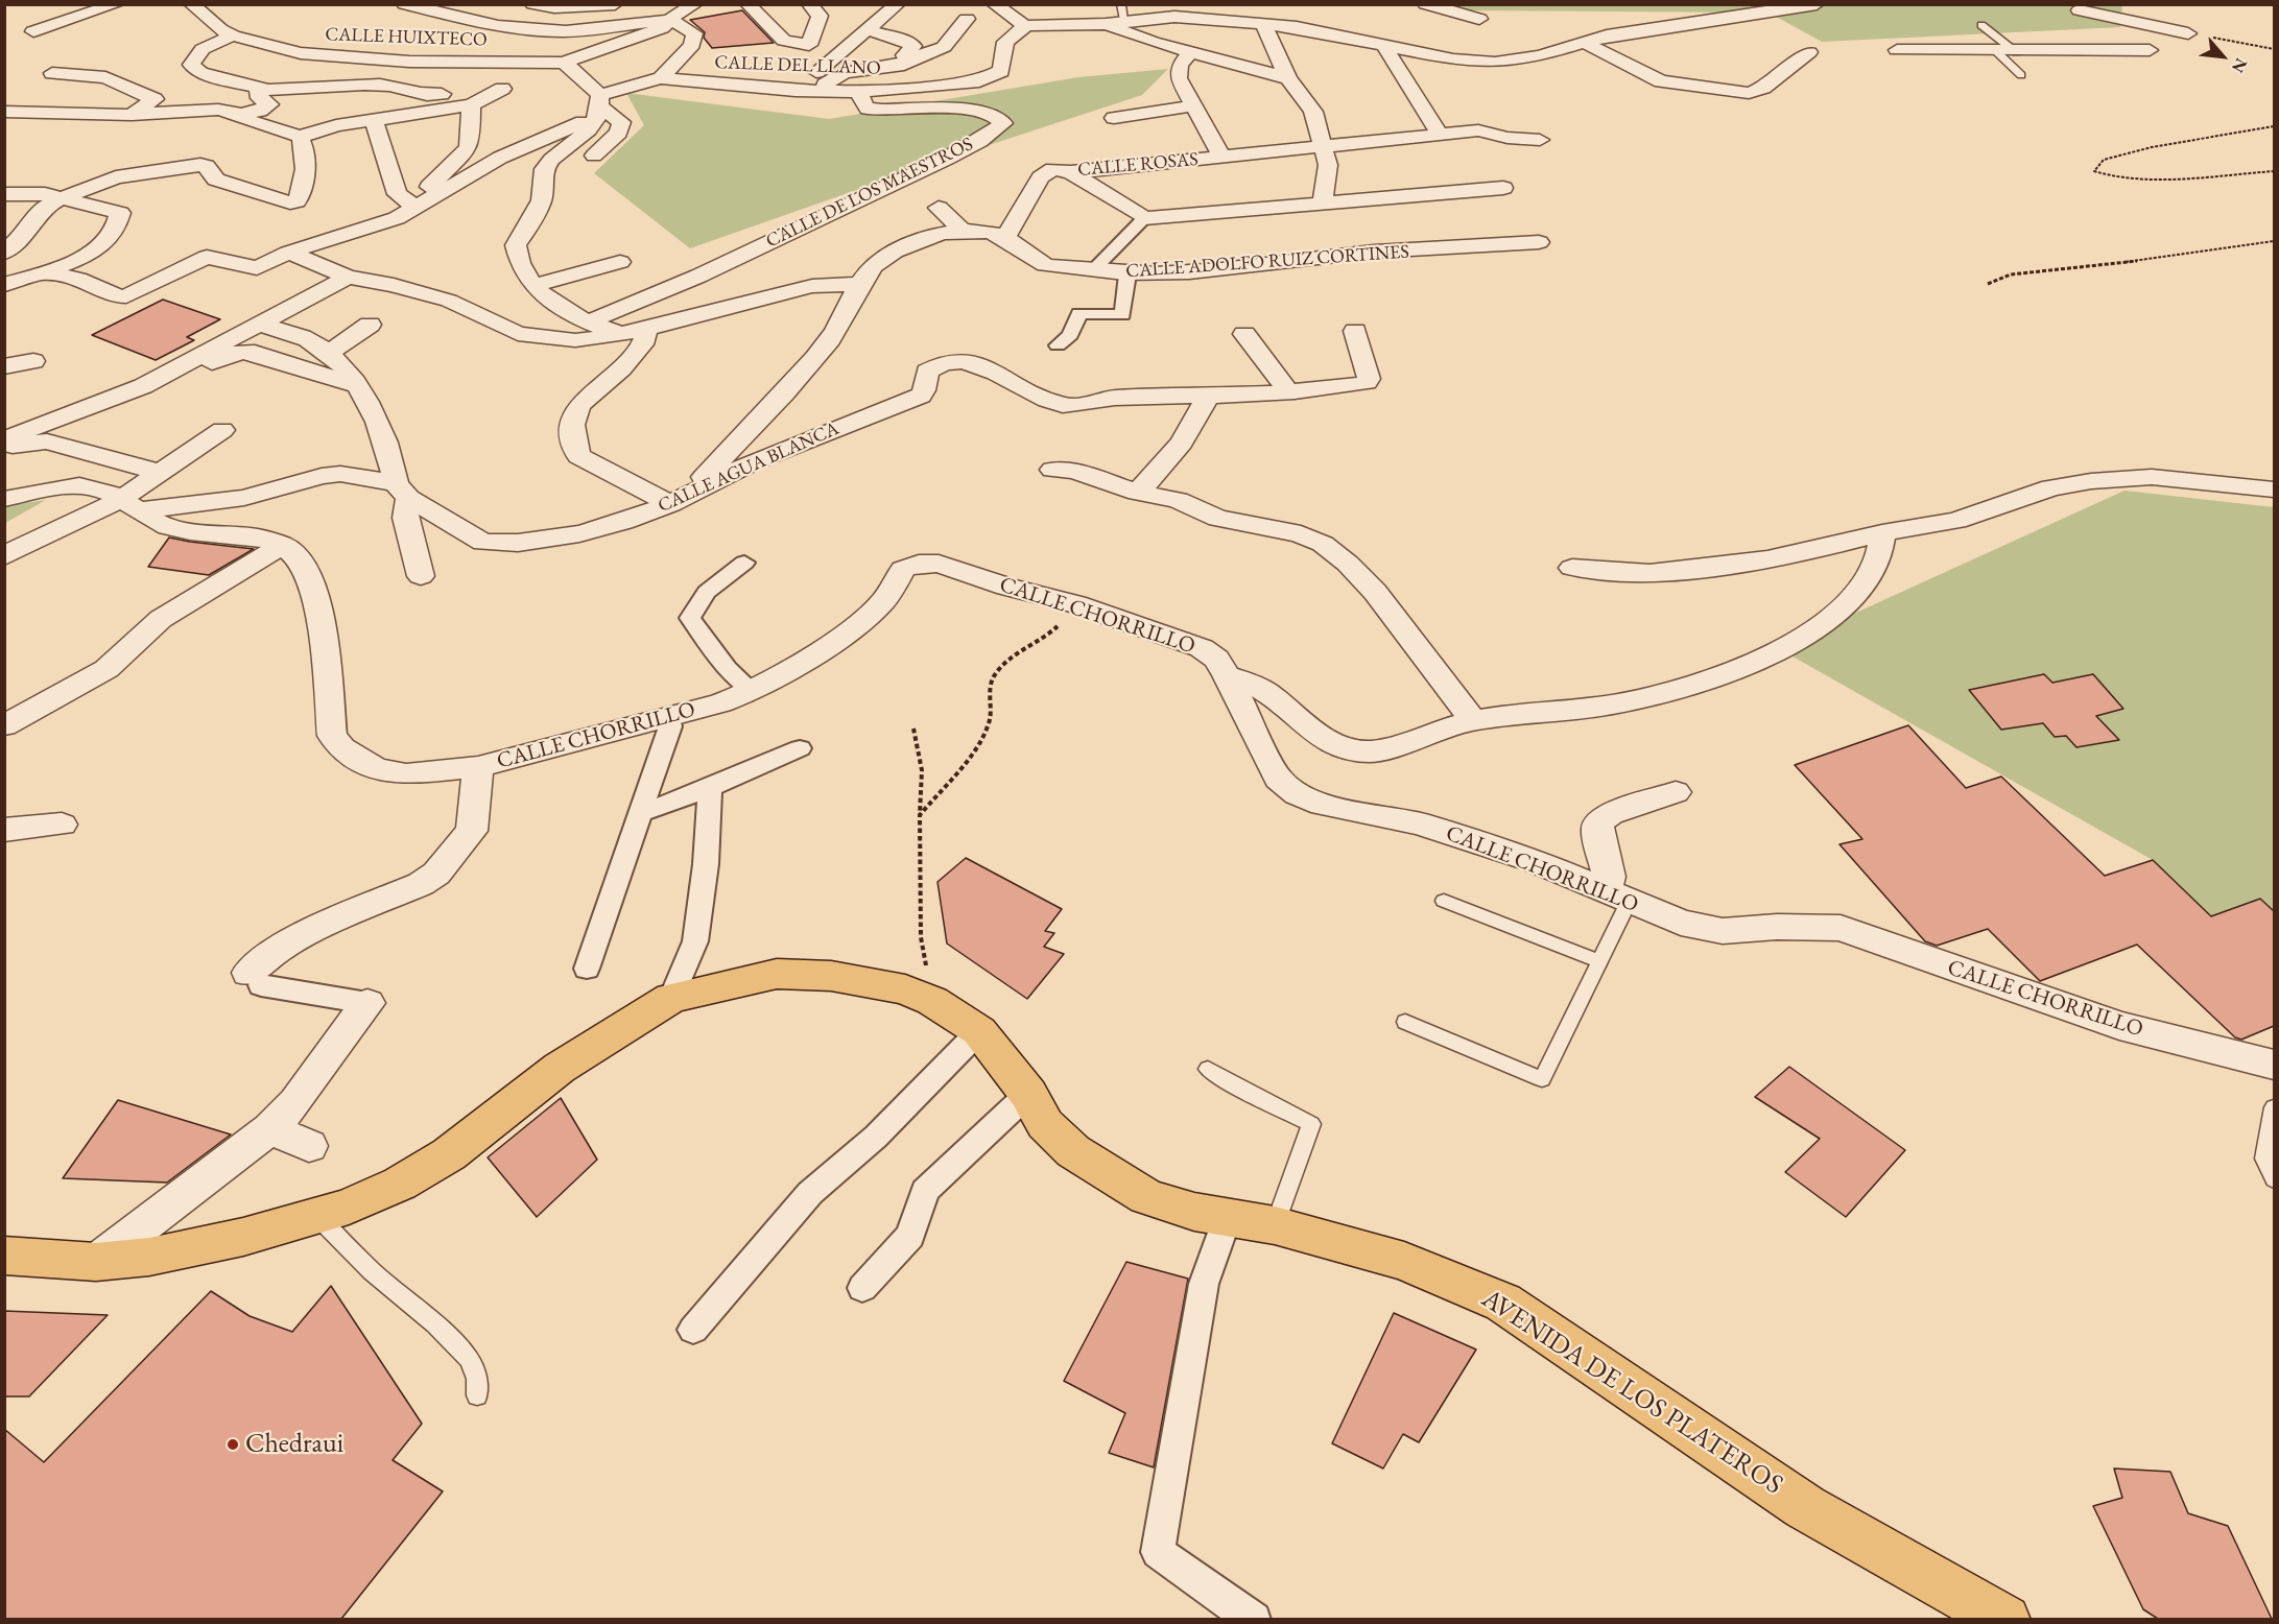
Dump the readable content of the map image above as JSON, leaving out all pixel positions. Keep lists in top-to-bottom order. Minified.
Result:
{"streets":{"main road":["AVENIDA DE LOS PLATEROS"],"street":["CALLE HUIXTECO","CALLE DEL LLANO","CALLE ROSAS","CALLE DE LOS MAESTROS","CALLE ADOLFO RUIZ CORTINES","CALLE AGUA BLANCA","CALLE CHORRILLO"]},"crossings":[["CALLE DEL LLANO","CALLE DE LOS MAESTROS"]],"places":["Chedraui"],"north":"bottom right"}
